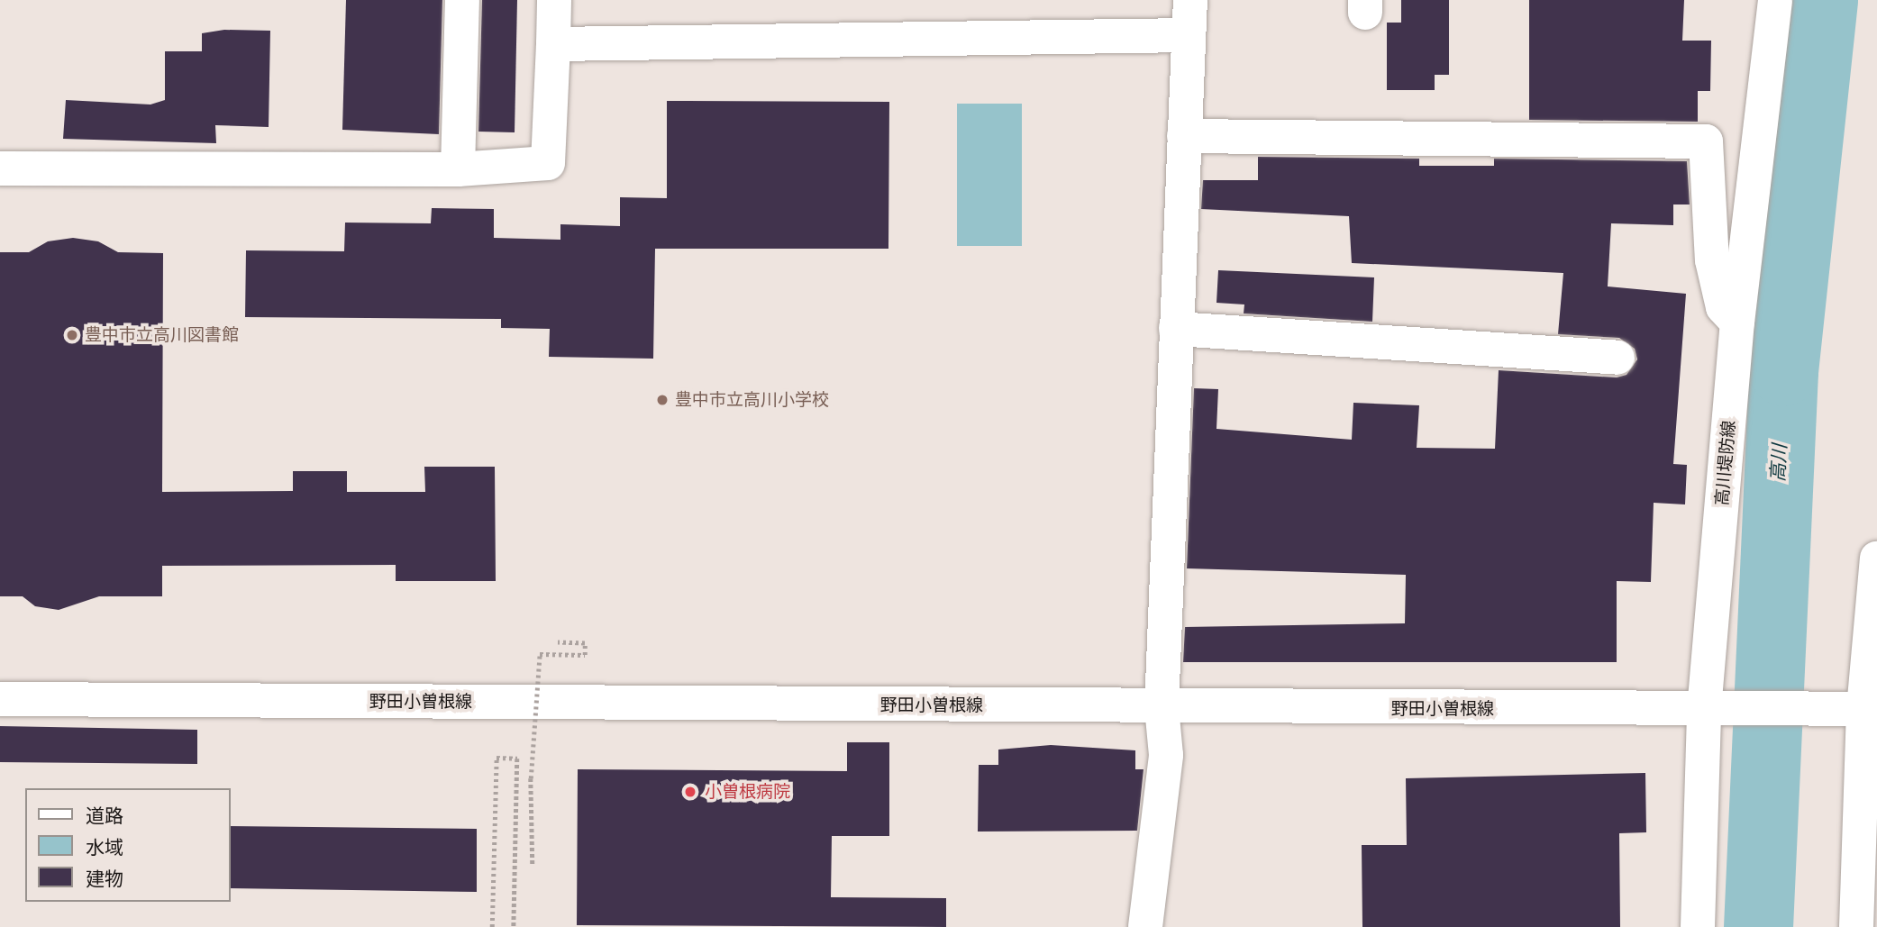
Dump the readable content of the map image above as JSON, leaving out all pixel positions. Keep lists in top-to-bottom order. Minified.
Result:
{"streets":{"street":["高川堤防線","野田小曽根線"]},"crossings":[["高川堤防線","野田小曽根線"]],"water":["高川"],"places":["豊中市立高川図書館","豊中市立高川小学校","小曽根病院"],"legend":["道路","水域","建物"]}
